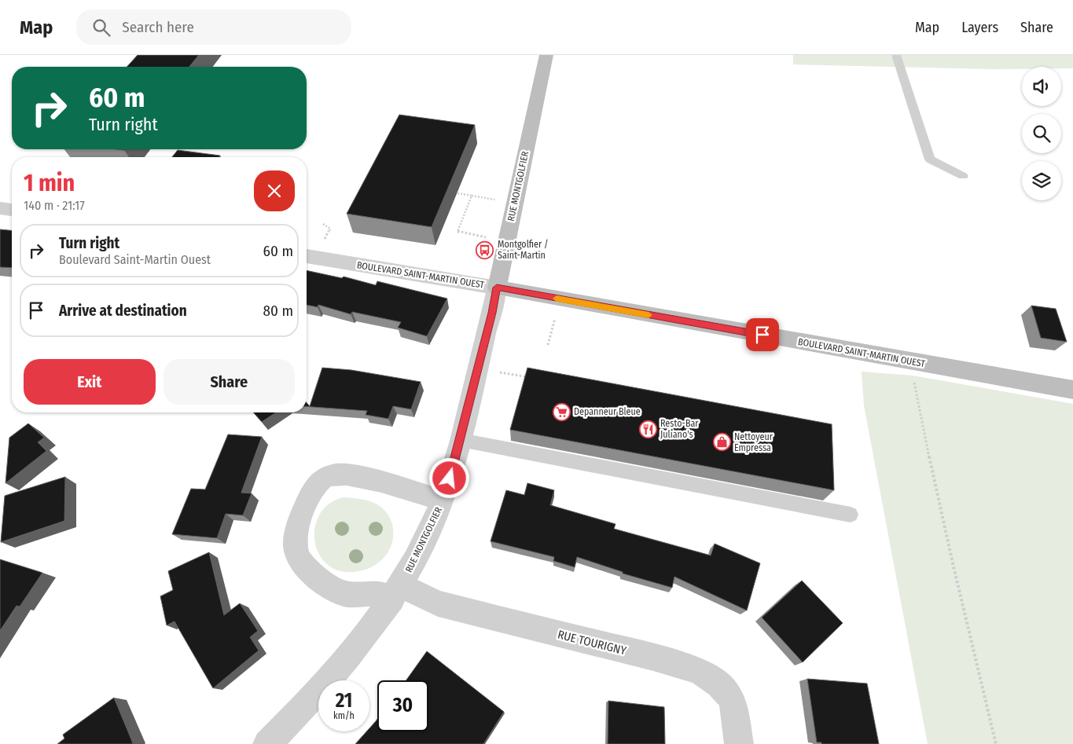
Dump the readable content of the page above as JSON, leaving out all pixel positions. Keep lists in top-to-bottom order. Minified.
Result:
{"streets":{"main road":["RUE MONTGOLFIER","BOULEVARD SAINT-MARTIN OUEST"],"street":["RUE TOURIGNY"]},"crossings":[["RUE MONTGOLFIER","BOULEVARD SAINT-MARTIN OUEST"],["RUE MONTGOLFIER","RUE TOURIGNY"]],"places":{"bus stop":["Montgolfier / Saint-Martin"],"supermarket":["Depanneur Bleue"],"restaurant":["Resto-Bar Juliano's"],"shop":["Nettoyeur Empressa"]},"page":{"header":"Map","search":"Search here","nav":["Map","Layers","Share"],"turn":["60 m","Turn right"],"heading":["1 min","140 m · 21:17"],"list":[{"name":"Turn right","note":"Boulevard Saint-Martin Ouest","value":"60 m"},{"name":"Arrive at destination","value":"80 m"}],"buttons":["Exit","Share"],"speed":"21 km/h","limit":"30"}}
